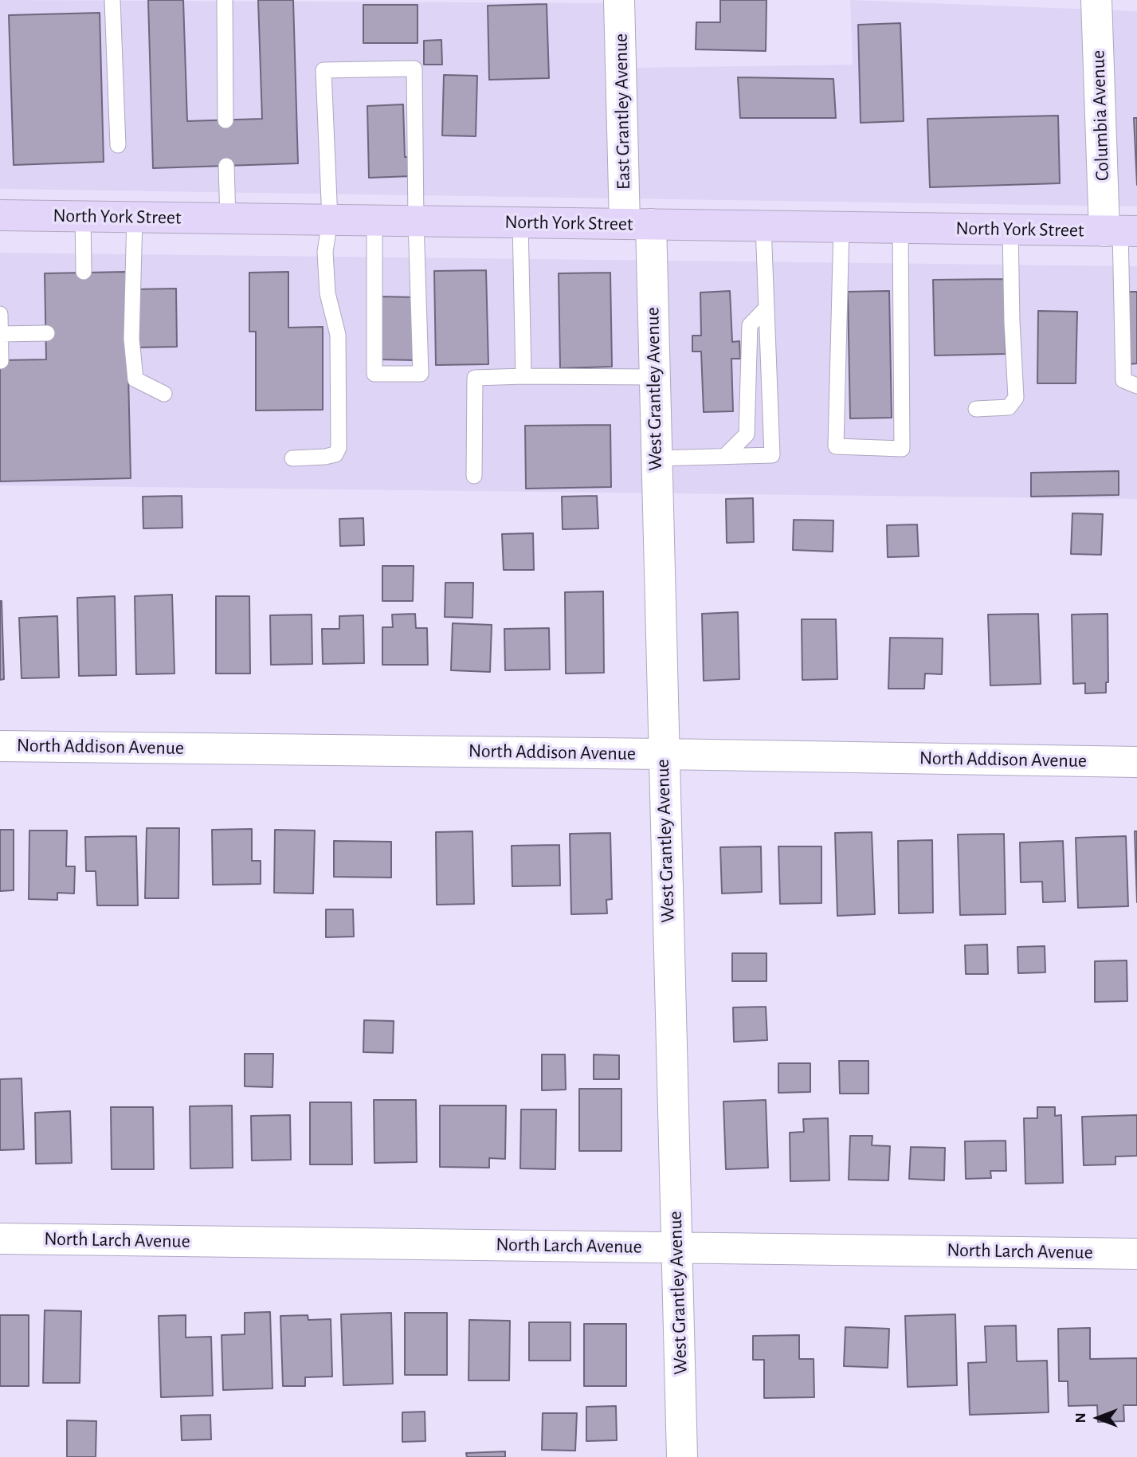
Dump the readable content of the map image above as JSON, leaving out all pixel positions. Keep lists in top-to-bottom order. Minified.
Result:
{"streets":{"main road":["North York Street"],"street":["East Grantley Avenue","Columbia Avenue","West Grantley Avenue","North Addison Avenue","North Larch Avenue"]},"crossings":[["East Grantley Avenue","North York Street"],["East Grantley Avenue","West Grantley Avenue"],["Columbia Avenue","North York Street"],["North York Street","West Grantley Avenue"],["West Grantley Avenue","North Addison Avenue"],["West Grantley Avenue","North Larch Avenue"]],"north":"left"}
